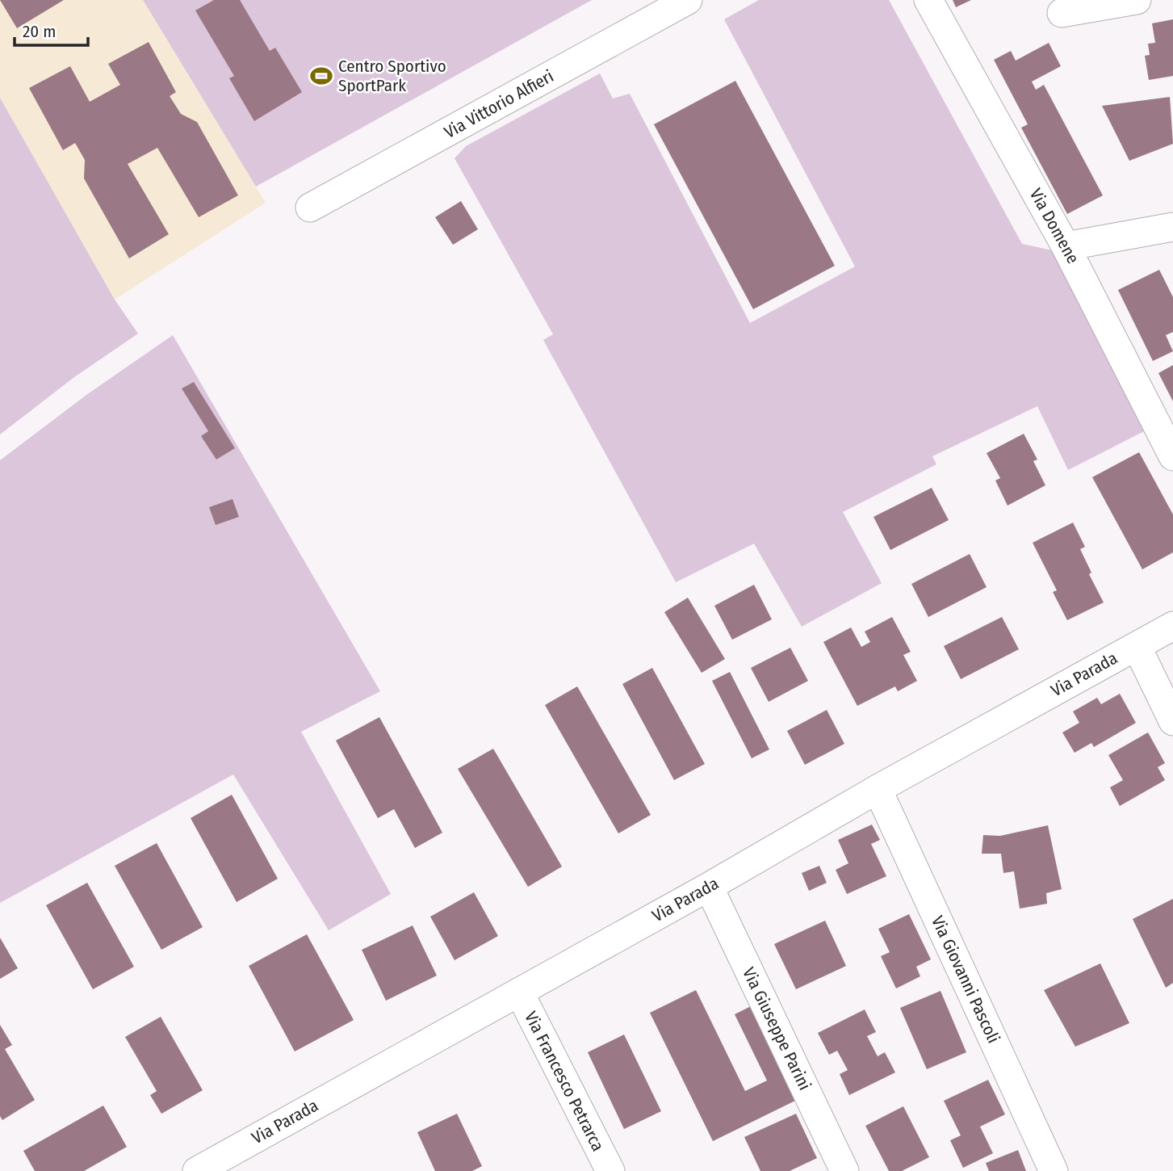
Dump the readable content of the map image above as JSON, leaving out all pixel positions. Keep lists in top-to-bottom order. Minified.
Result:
{"streets":{"street":["Via Vittorio Alfieri","Via Domene","Via Parada","Via Giovanni Pascoli","Via Giuseppe Parini","Via Francesco Petrarca"]},"crossings":[["Via Parada","Via Giovanni Pascoli"],["Via Parada","Via Giuseppe Parini"],["Via Parada","Via Francesco Petrarca"]],"places":{"sports":["Centro Sportivo SportPark"]},"scale_bar":"20 m"}
